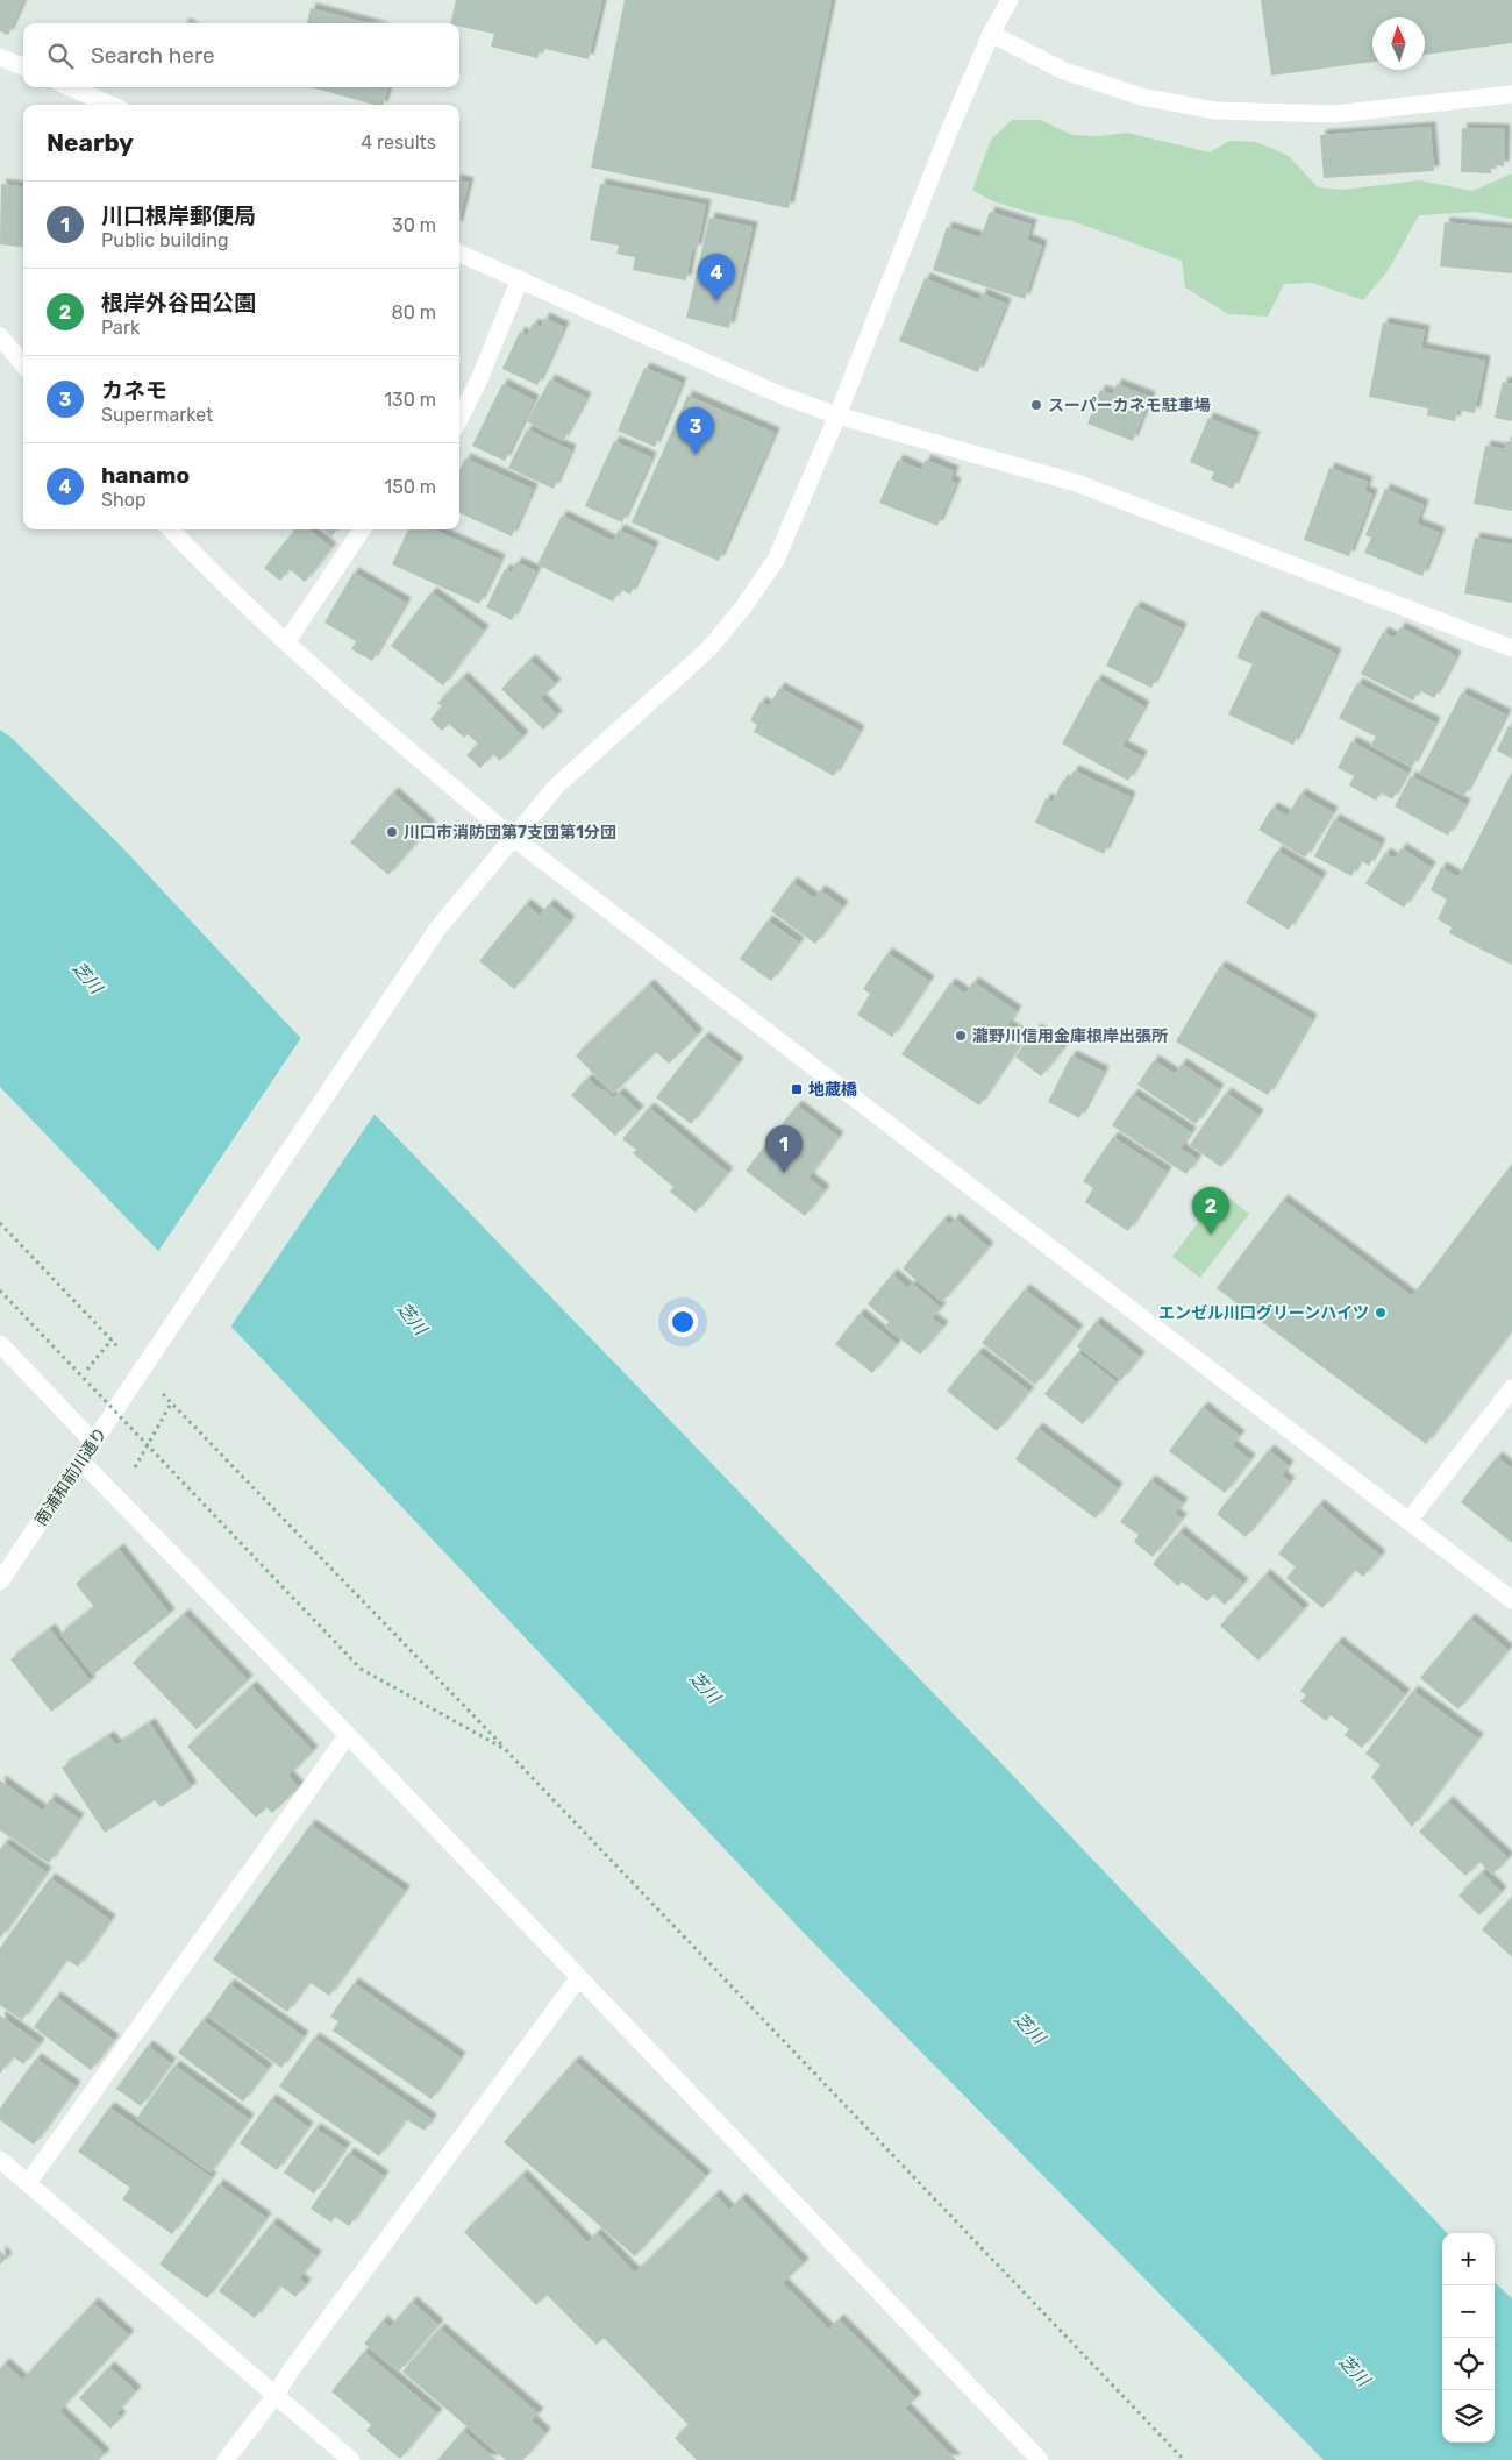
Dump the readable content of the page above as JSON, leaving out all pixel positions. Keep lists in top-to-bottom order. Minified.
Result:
{"streets":{"street":["南浦和前川通り"]},"water":["芝川"],"places":{"other":["スーパーカネモ駐車場","川口市消防団第7支団第1分団","瀧野川信用金庫根岸出張所","エンゼル川口グリーンハイツ"],"transit":["地蔵橋"]},"north":"top","page":{"search":"Search here","heading":["Nearby","4 results"],"list":[{"mark":"1","name":"川口根岸郵便局","note":"Public building","value":"30 m"},{"mark":"2","name":"根岸外谷田公園","note":"Park","value":"80 m"},{"mark":"3","name":"カネモ","note":"Supermarket","value":"130 m"},{"mark":"4","name":"hanamo","note":"Shop","value":"150 m"}],"pins":["4","3","1","2"],"map_buttons":["+","−"]}}
